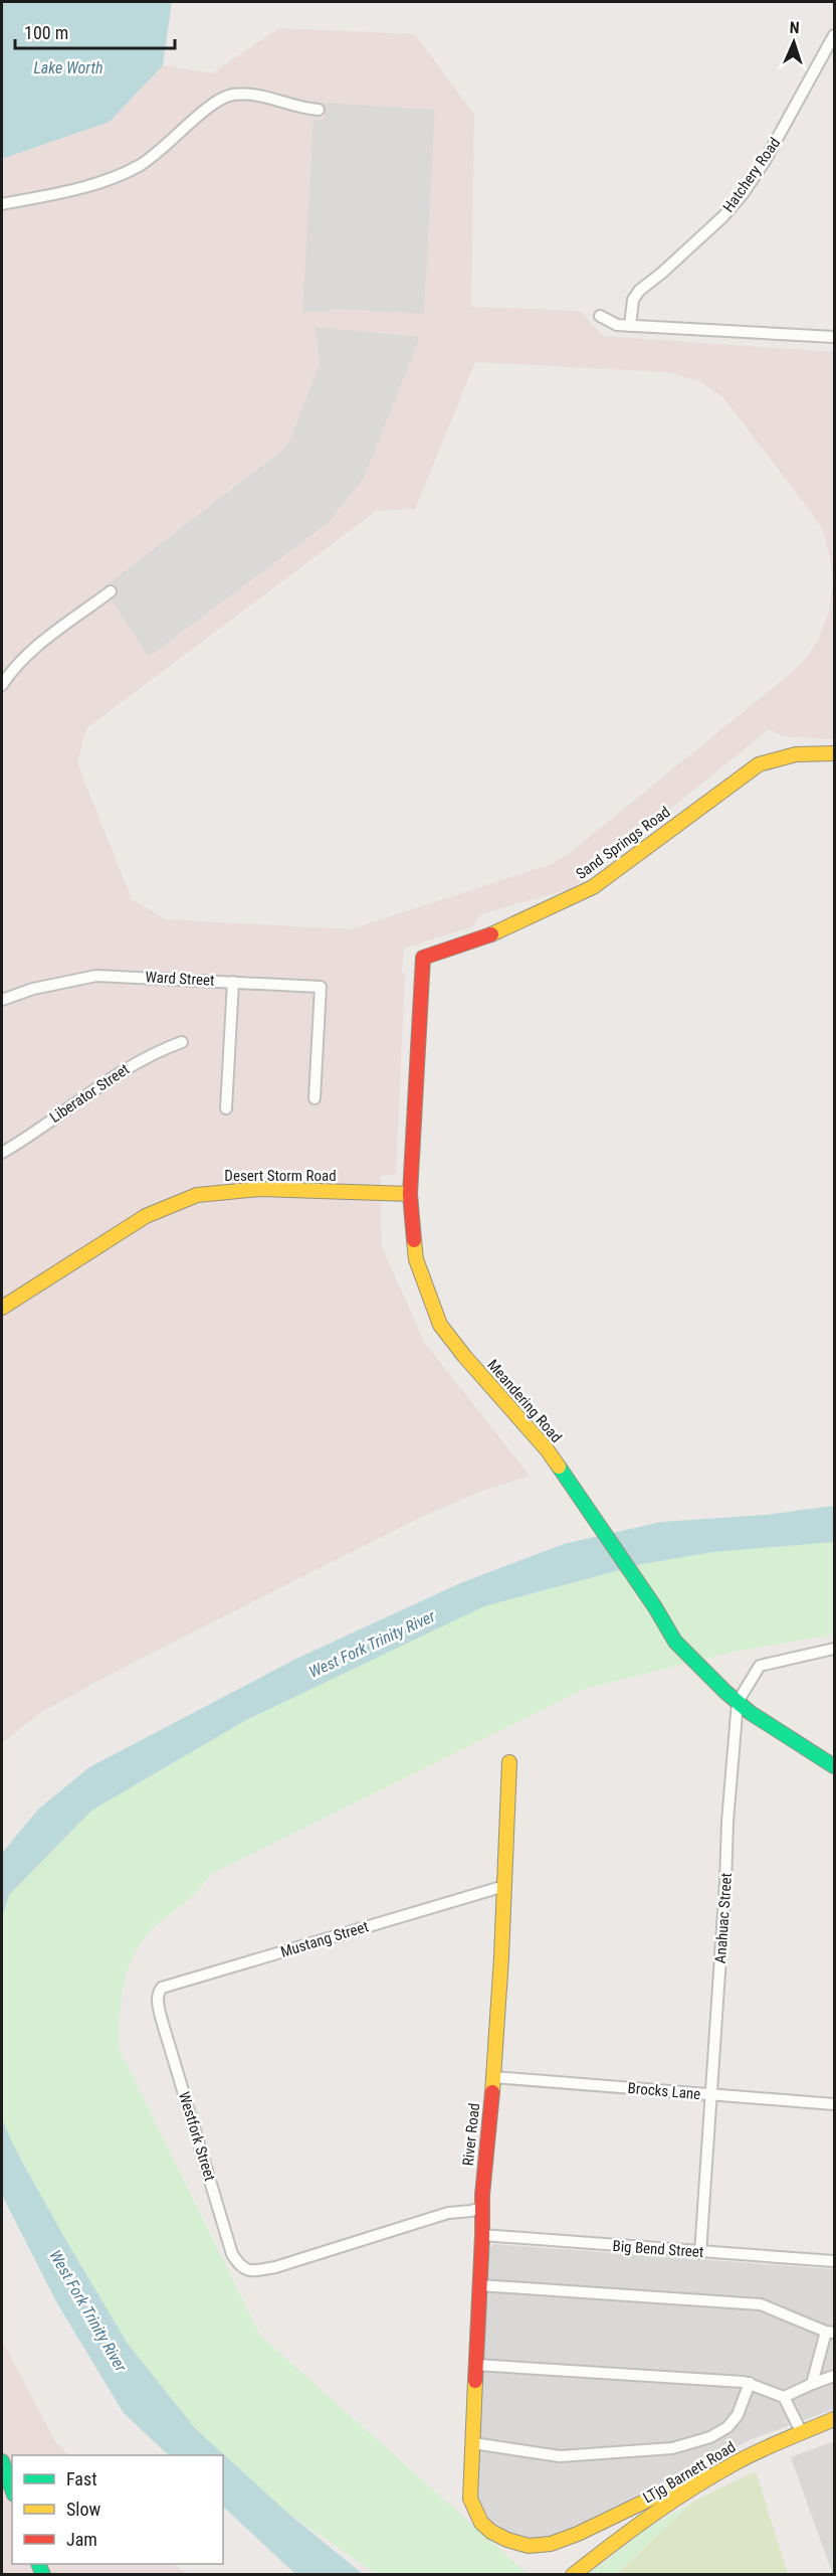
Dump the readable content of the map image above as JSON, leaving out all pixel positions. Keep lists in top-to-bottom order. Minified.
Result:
{"streets":{"street":["Hatchery Road","Sand Springs Road","Ward Street","Liberator Street","Desert Storm Road","Meandering Road","Anahuac Street","Mustang Street","Brocks Lane","River Road","Westfork Street","Big Bend Street","LTjg Barnett Road"]},"crossings":[["Sand Springs Road","Meandering Road"],["Desert Storm Road","Meandering Road"],["Meandering Road","Anahuac Street"],["Anahuac Street","Brocks Lane"],["Anahuac Street","Big Bend Street"],["Mustang Street","River Road"],["Mustang Street","Westfork Street"],["Brocks Lane","River Road"],["River Road","Westfork Street"],["River Road","Big Bend Street"],["River Road","LTjg Barnett Road"]],"water":["Lake Worth","West Fork Trinity River"],"legend":["Fast","Slow","Jam"],"scale_bar":"100 m","north":"top"}
